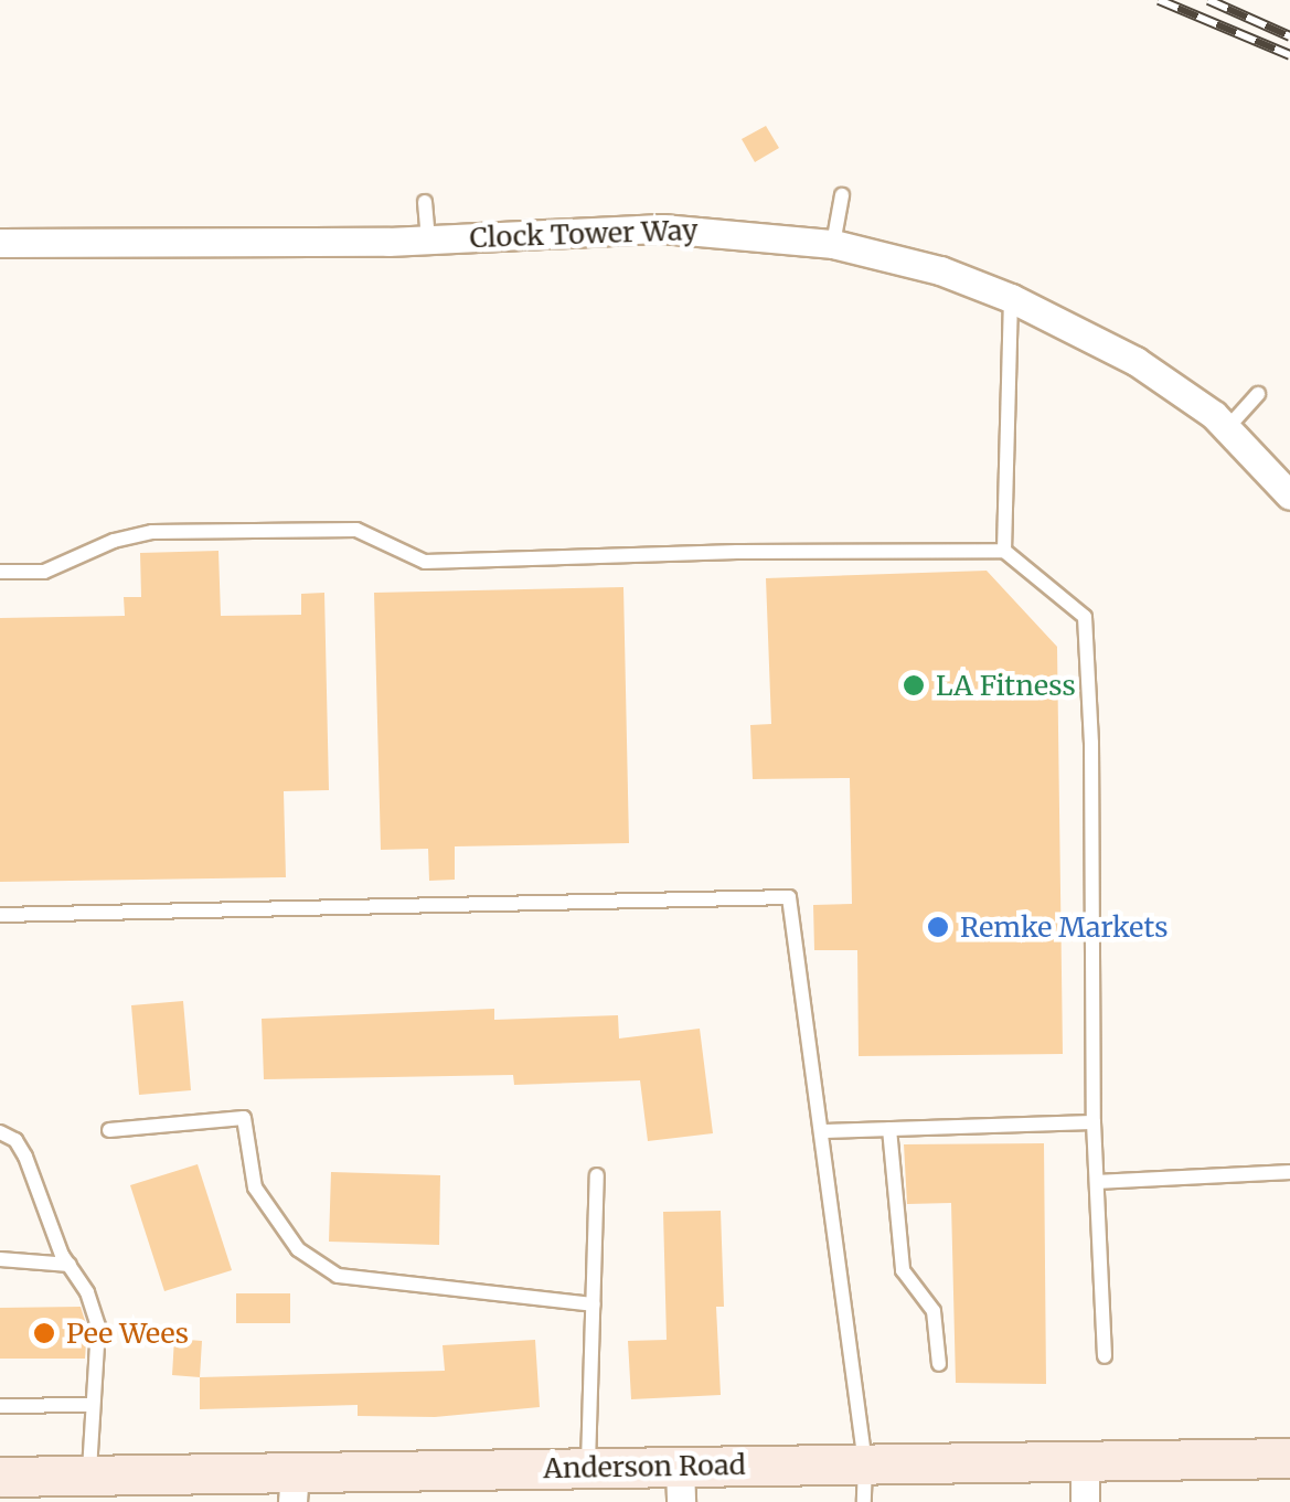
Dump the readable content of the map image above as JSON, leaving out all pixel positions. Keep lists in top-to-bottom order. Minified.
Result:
{"streets":{"street":["Clock Tower Way","Anderson Road"]},"places":["LA Fitness","Remke Markets","Pee Wees"]}
